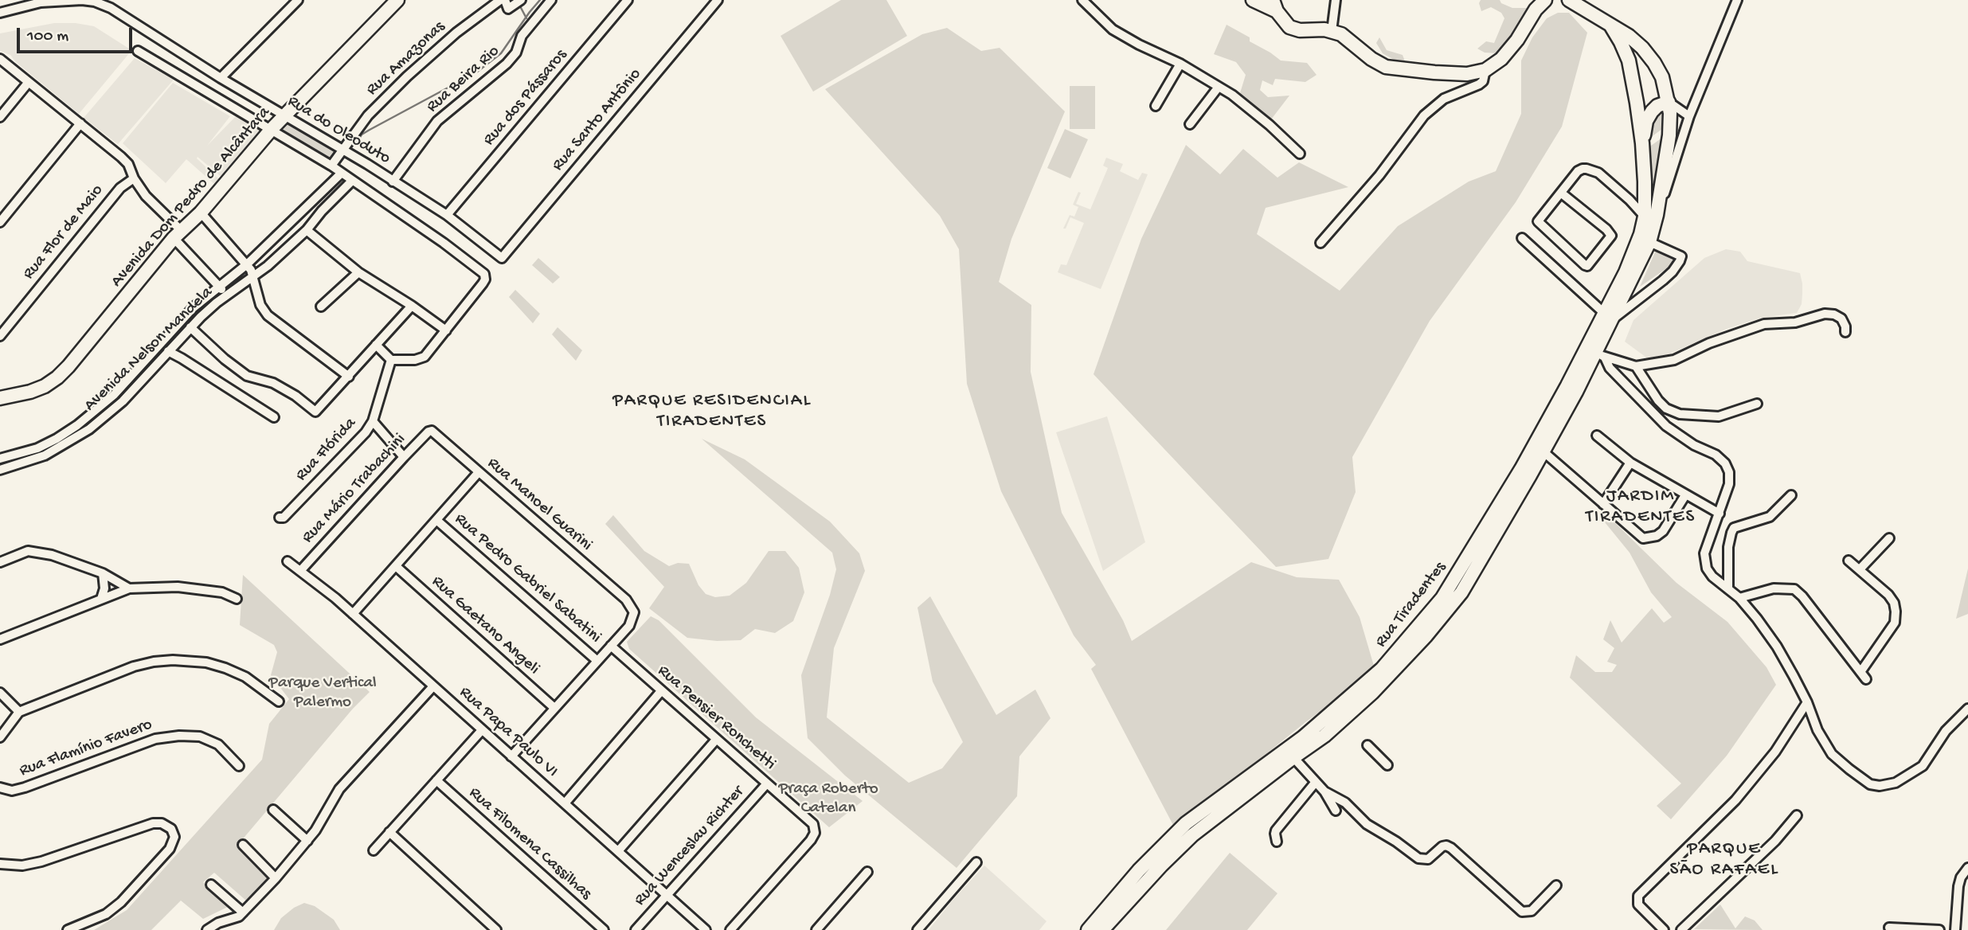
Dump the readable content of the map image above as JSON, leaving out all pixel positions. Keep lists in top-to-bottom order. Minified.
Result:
{"streets":{"street":["Rua Amazonas","Rua Beira Rio","Rua dos Pássaros","Rua Santo Antônio","Rua do Oleoduto","Avenida Dom Pedro de Alcântara","Rua Flor de Maio","Avenida Nelson Mandela","Rua Flórida","Rua Mário Trabachini","Rua Manoel Guarini","Rua Pedro Gabriel Sabatini","Rua Tiradentes","Rua Gaetano Angeli","Rua Pensier Ronchetti","Rua Papa Paulo VI","Rua Flamínio Favero","Rua Filomena Cassilhas","Rua Wenceslau Richter"]},"crossings":[["Rua Amazonas","Rua do Oleoduto"],["Rua Beira Rio","Rua do Oleoduto"],["Rua dos Pássaros","Rua do Oleoduto"],["Rua Santo Antônio","Rua do Oleoduto"],["Rua do Oleoduto","Avenida Dom Pedro de Alcântara"],["Rua do Oleoduto","Avenida Nelson Mandela"],["Rua Mário Trabachini","Rua Manoel Guarini"],["Rua Mário Trabachini","Rua Papa Paulo VI"],["Rua Manoel Guarini","Rua Pensier Ronchetti"],["Rua Pensier Ronchetti","Rua Wenceslau Richter"],["Rua Papa Paulo VI","Rua Wenceslau Richter"]],"districts":["PARQUE RESIDENCIAL TIRADENTES","JARDIM TIRADENTES","PARQUE SÃO RAFAEL"],"parks":["Parque Vertical Palermo","Praça Roberto Catelan"],"scale_bar":"100 m"}
